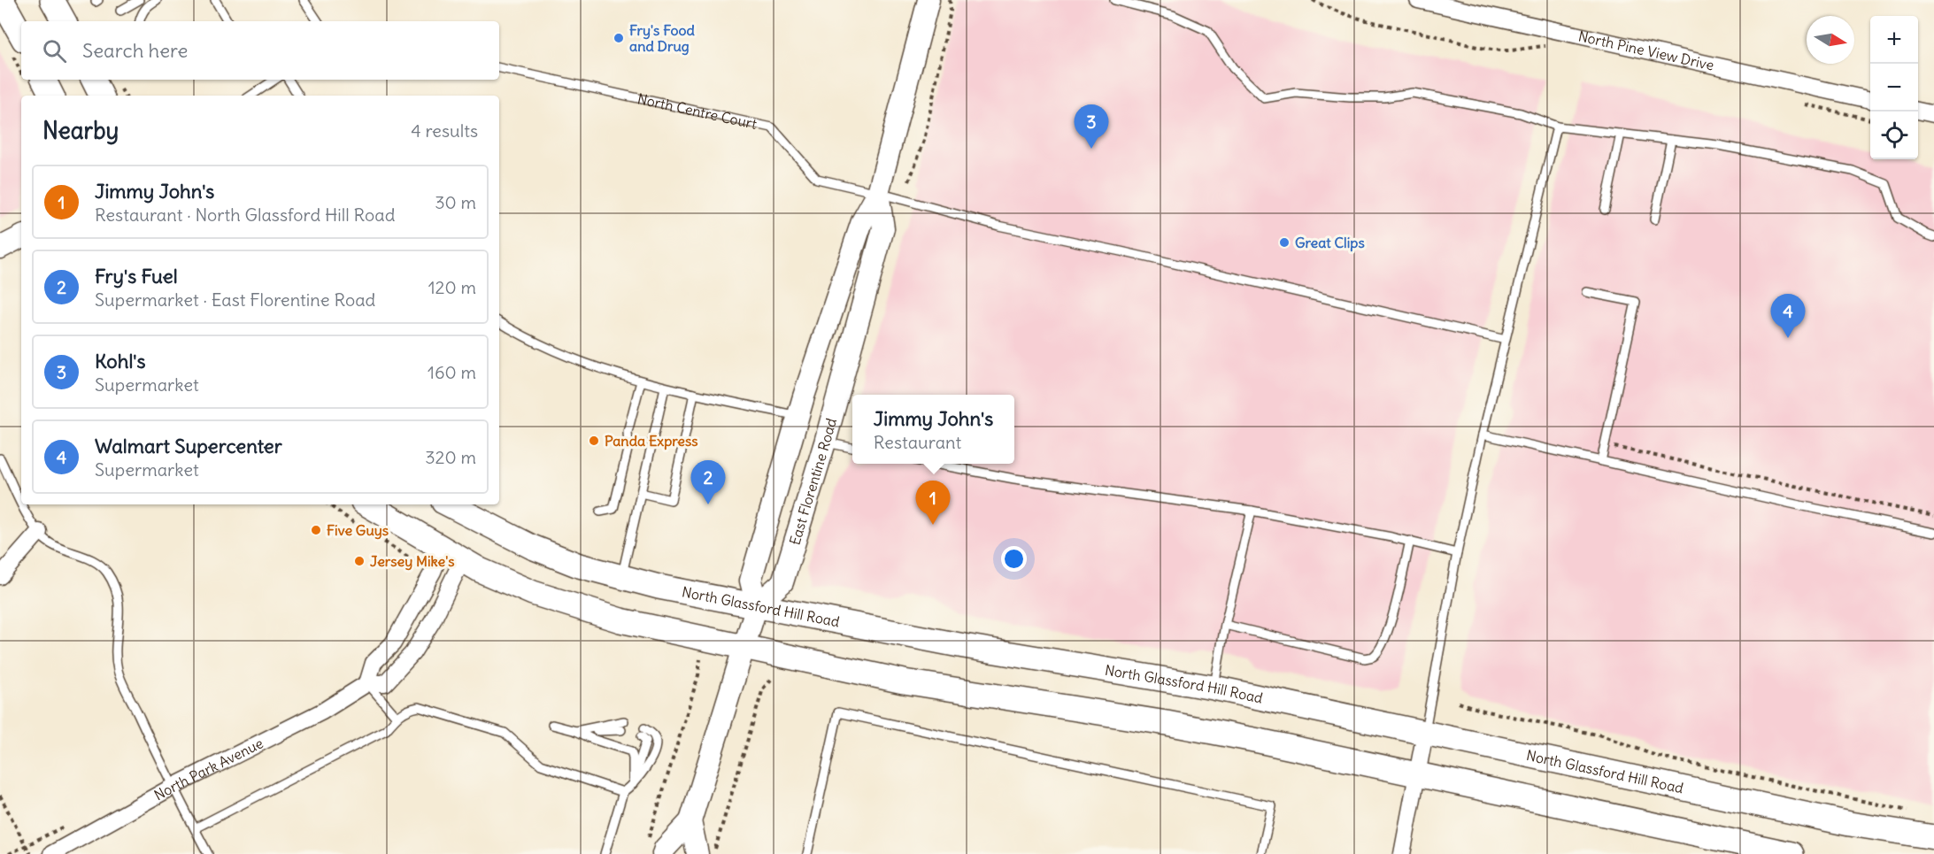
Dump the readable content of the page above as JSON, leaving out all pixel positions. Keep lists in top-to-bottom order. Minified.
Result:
{"streets":{"main road":["North Glassford Hill Road"],"street":["North Pine View Drive","East Florentine Road","North Park Avenue"],"lane":["North Centre Court"]},"crossings":[["North Centre Court","East Florentine Road"],["East Florentine Road","North Glassford Hill Road"]],"places":["Fry's Food and Drug","Great Clips","Panda Express","Five Guys","Jersey Mike's"],"north":"right","page":{"map_buttons":["+","−"],"search":"Search here","heading":["Nearby","4 results"],"pins":["3","4","2","1"],"list":[{"mark":"1","name":"Jimmy John's","note":"Restaurant · North Glassford Hill Road","value":"30 m"},{"mark":"2","name":"Fry's Fuel","note":"Supermarket · East Florentine Road","value":"120 m"},{"mark":"3","name":"Kohl's","note":"Supermarket","value":"160 m"},{"mark":"4","name":"Walmart Supercenter","note":"Supermarket","value":"320 m"}],"popup":["Jimmy John's","Restaurant"]}}
